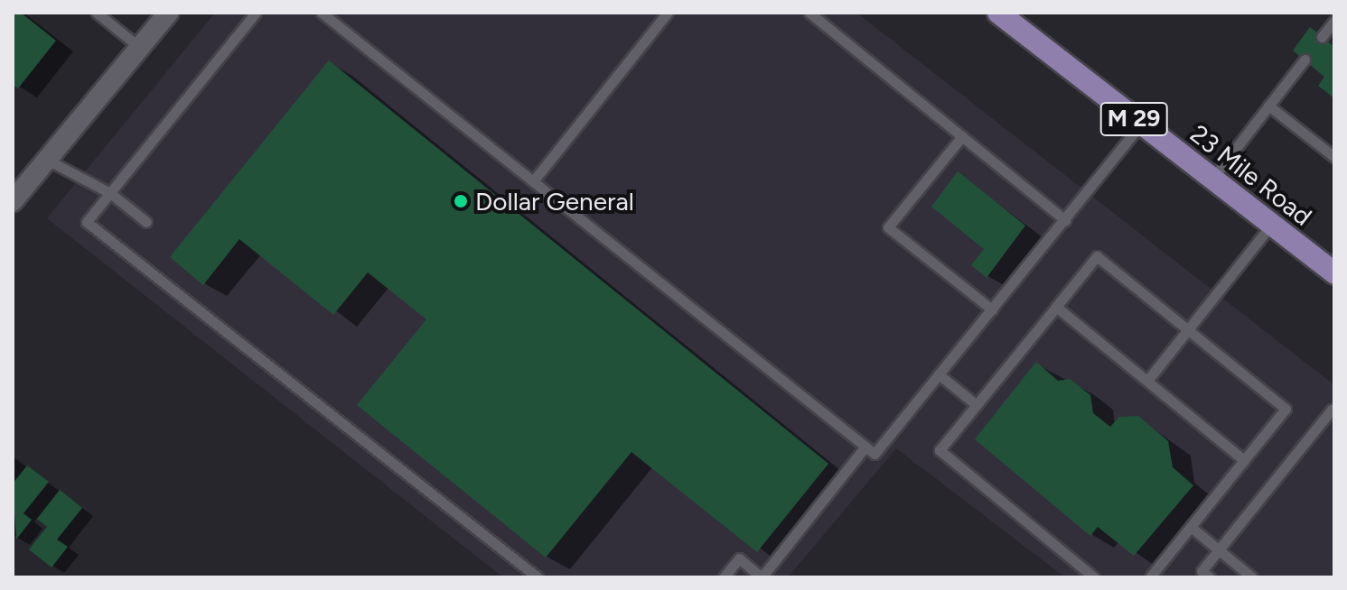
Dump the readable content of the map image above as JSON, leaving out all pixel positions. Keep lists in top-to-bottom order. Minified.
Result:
{"streets":{"main road":["M 29","23 Mile Road"]},"places":["Dollar General"]}
